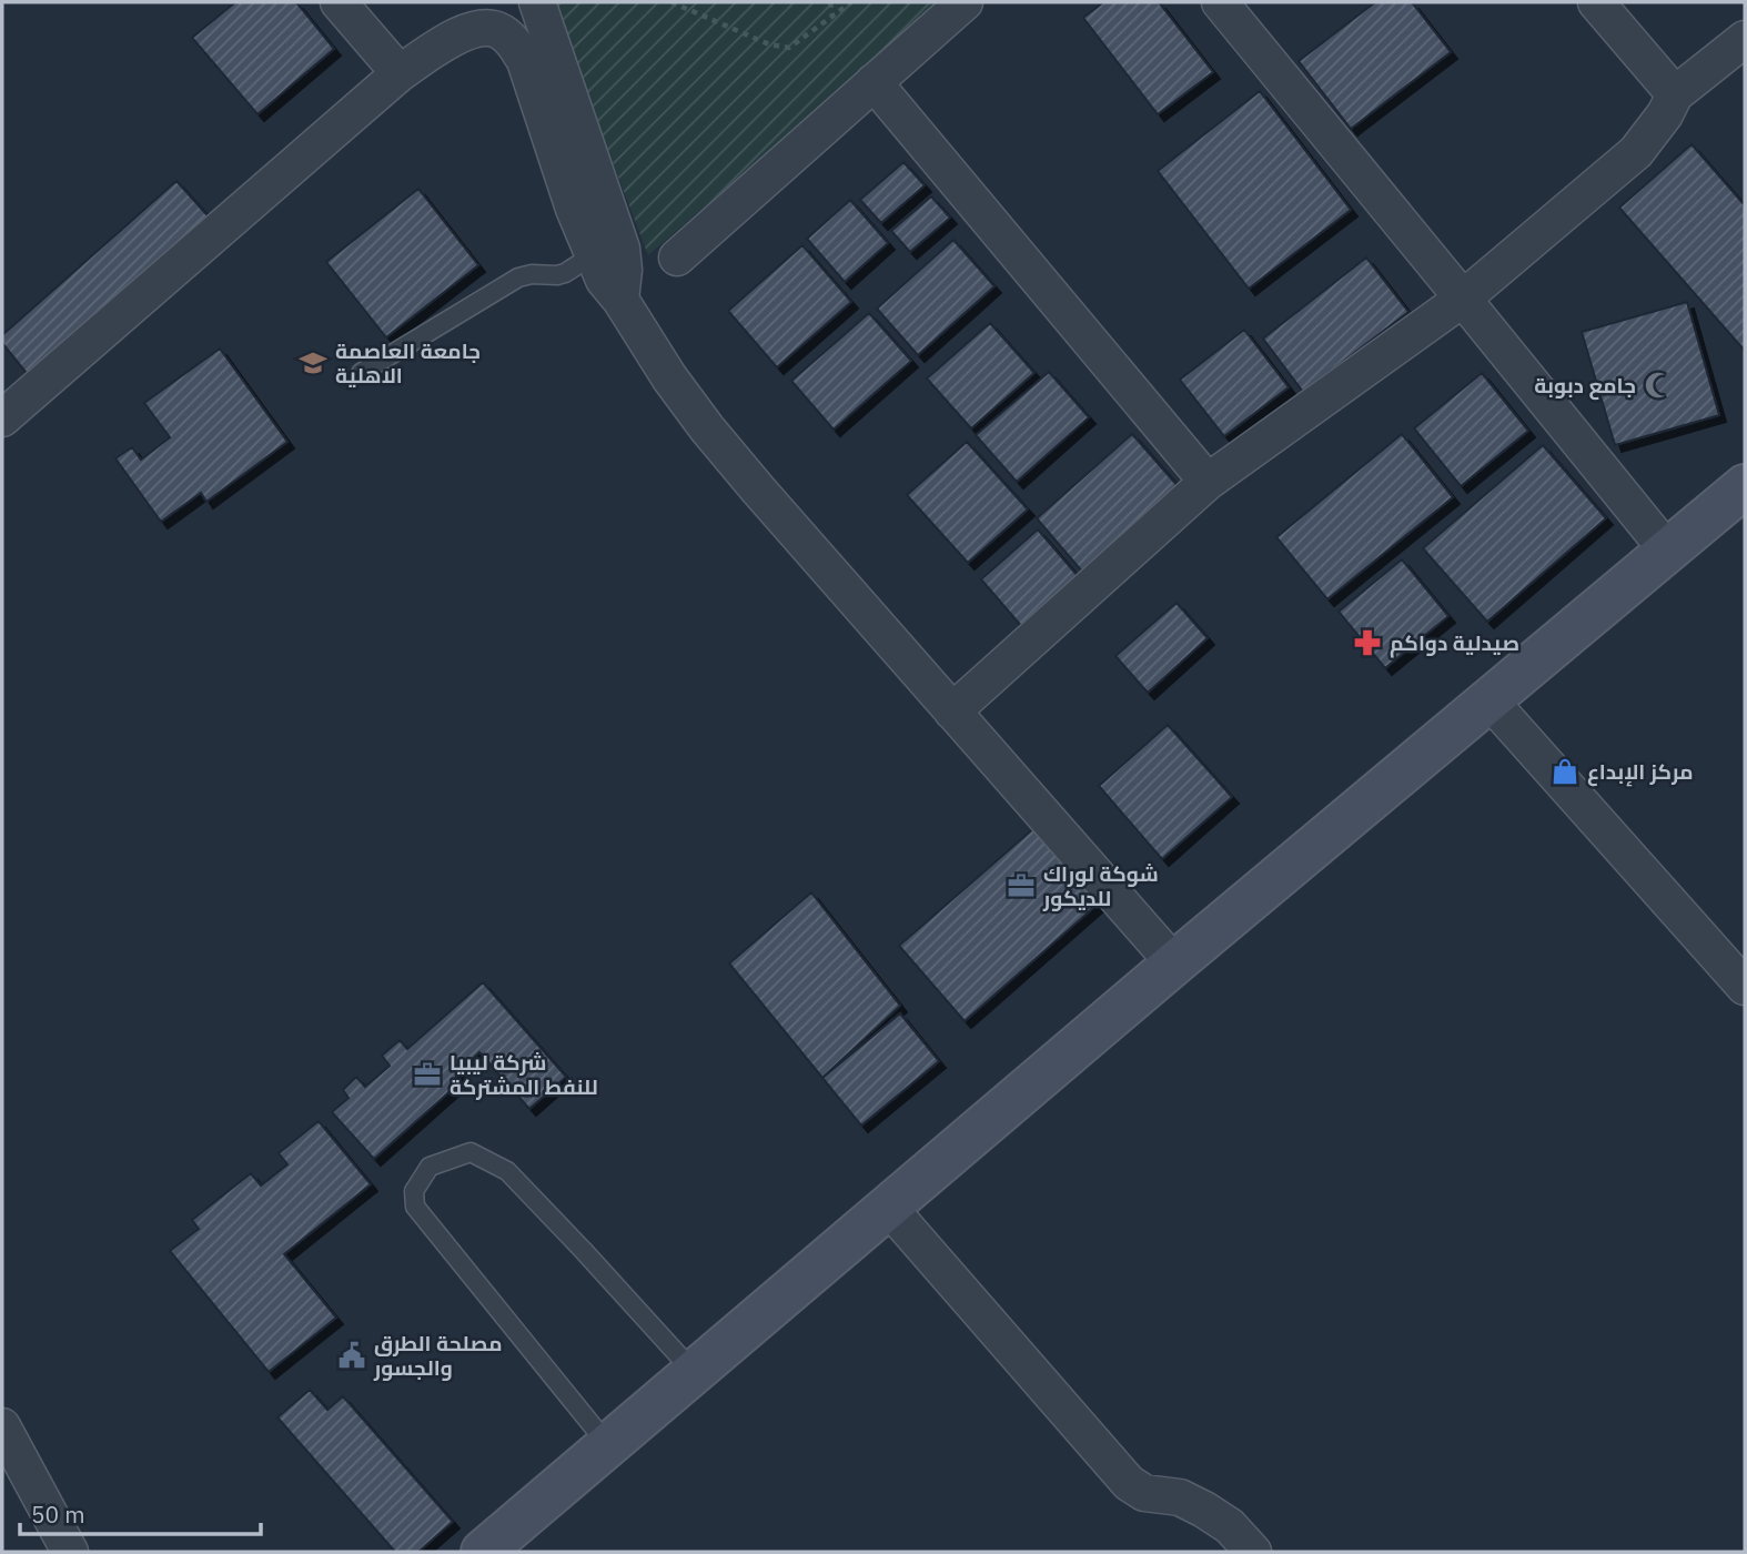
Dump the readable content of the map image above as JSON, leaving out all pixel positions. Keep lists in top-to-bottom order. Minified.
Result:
{"places":{"school or university":["جامعة العاصمة الاهلية"],"mosque":["جامع دبوبة"],"pharmacy":["صيدلية دواكم"],"shop":["مركز الإبداع"],"office":["شوكة لوراك للديكور","شركة ليبيا للنفط المشتركة"],"public building":["مصلحة الطرق والجسور"]},"scale_bar":"50 m"}
